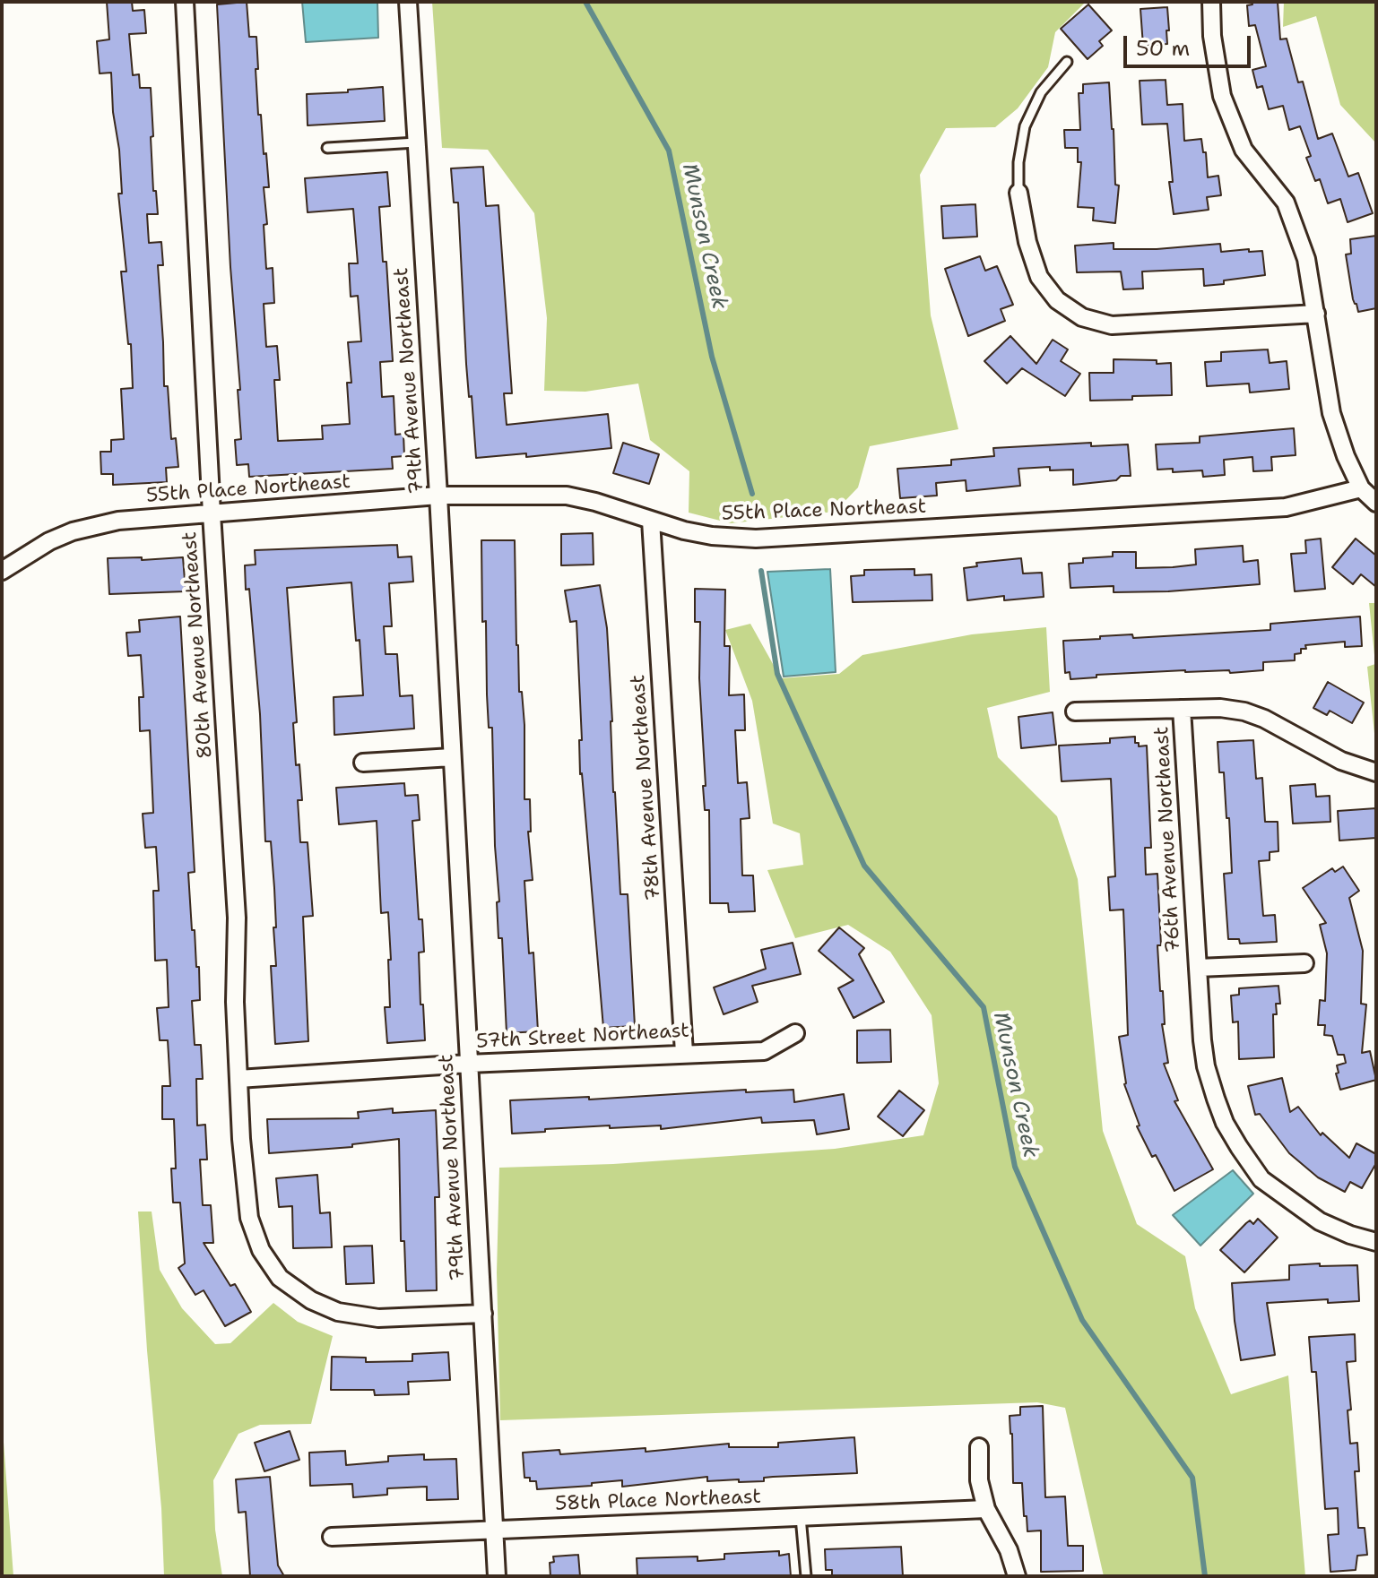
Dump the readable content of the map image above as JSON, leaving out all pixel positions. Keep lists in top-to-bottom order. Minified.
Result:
{"streets":{"street":["79th Avenue Northeast","55th Place Northeast","80th Avenue Northeast","78th Avenue Northeast","76th Avenue Northeast","57th Street Northeast","58th Place Northeast"]},"crossings":[["79th Avenue Northeast","55th Place Northeast"],["79th Avenue Northeast","80th Avenue Northeast"],["79th Avenue Northeast","57th Street Northeast"],["79th Avenue Northeast","58th Place Northeast"],["55th Place Northeast","80th Avenue Northeast"],["55th Place Northeast","78th Avenue Northeast"],["80th Avenue Northeast","57th Street Northeast"],["78th Avenue Northeast","57th Street Northeast"]],"water":["Munson Creek"],"scale_bar":"50 m"}
